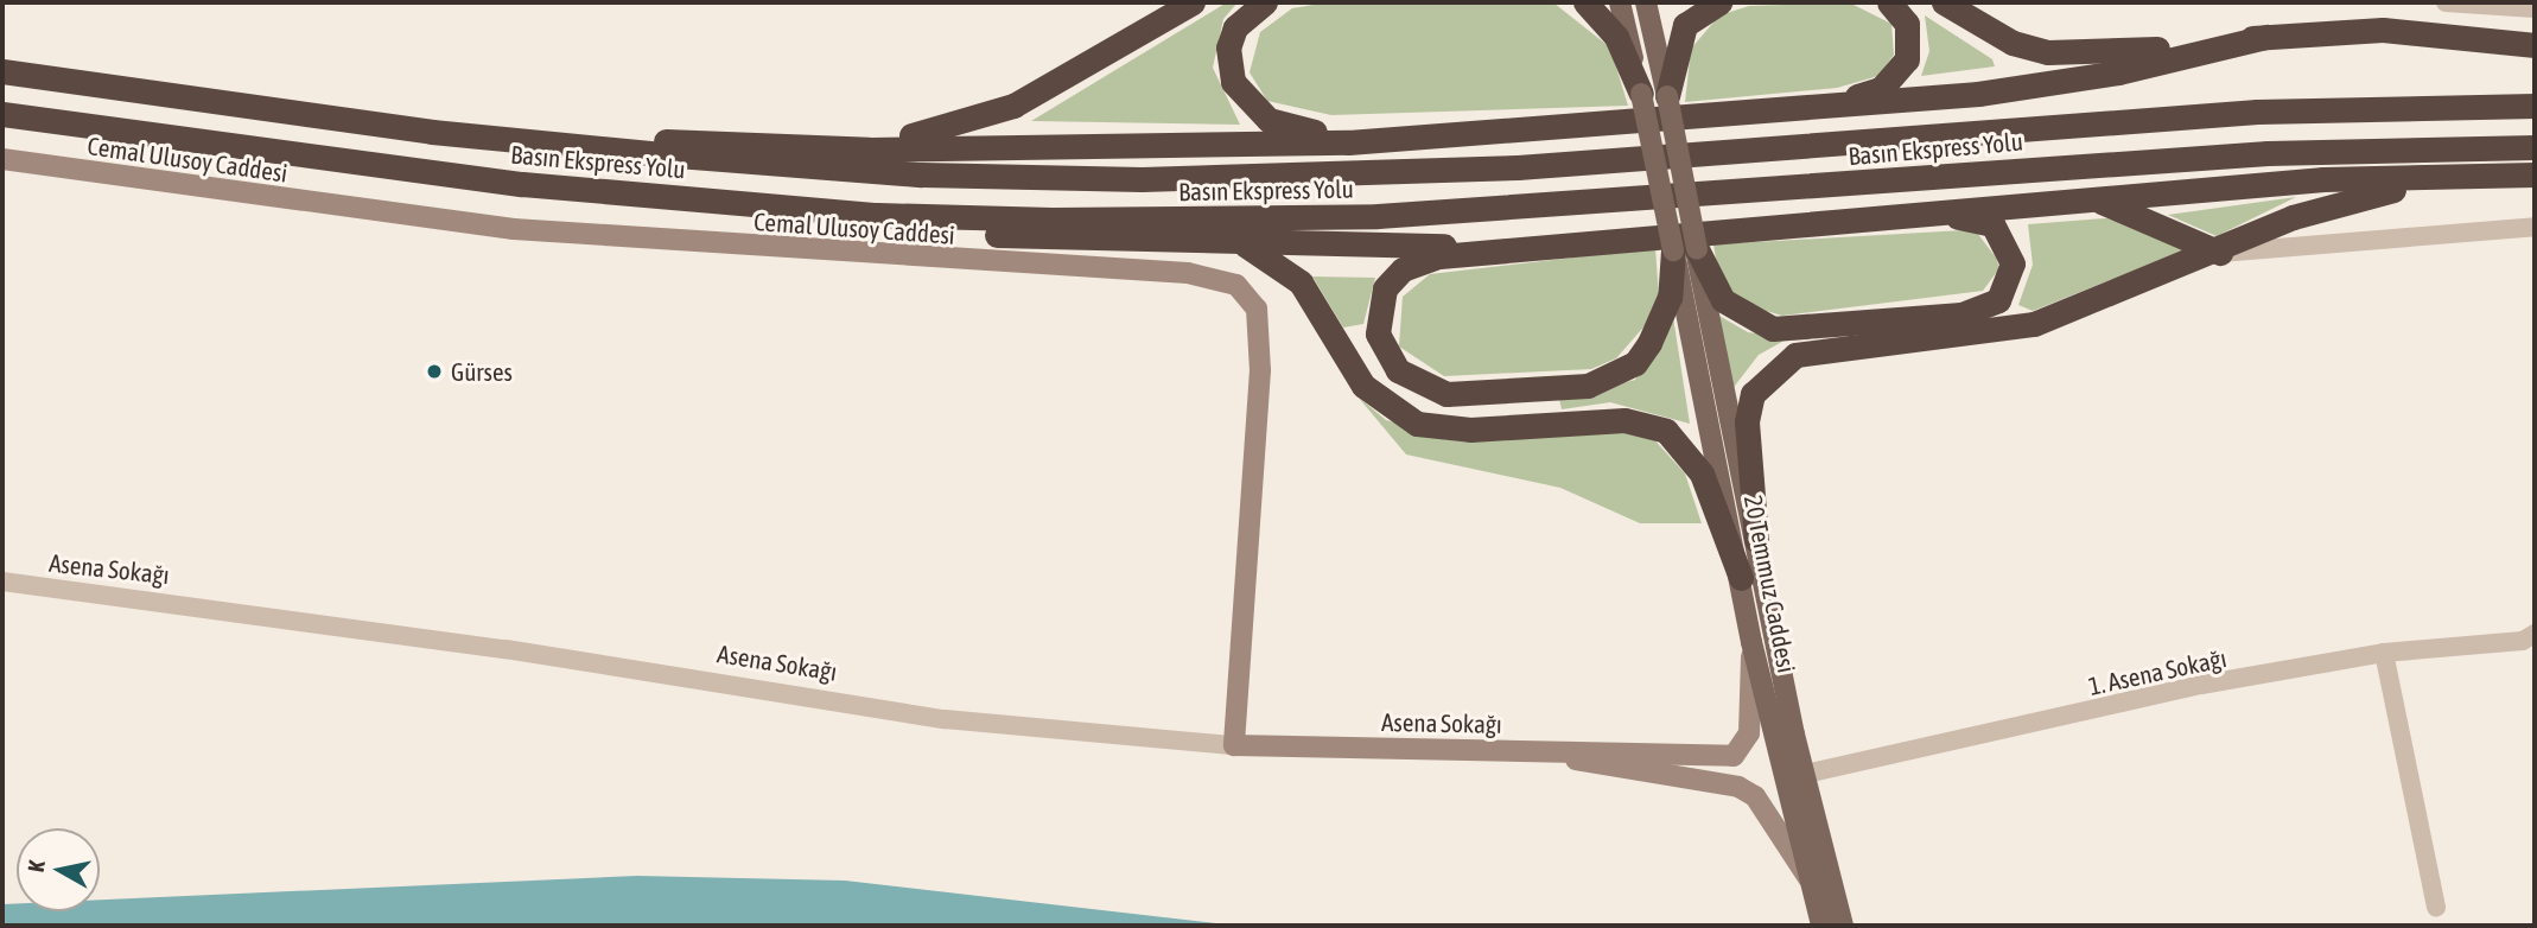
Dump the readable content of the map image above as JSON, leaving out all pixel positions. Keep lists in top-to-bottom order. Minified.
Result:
{"streets":{"highway":["Basın Ekspress Yolu"],"main road":["Cemal Ulusoy Caddesi","Asena Sokağı","20 Temmuz Caddesi"],"street":["1. Asena Sokağı"]},"crossings":[["Cemal Ulusoy Caddesi","Asena Sokağı"]],"places":["Gürses"],"north":"left"}
